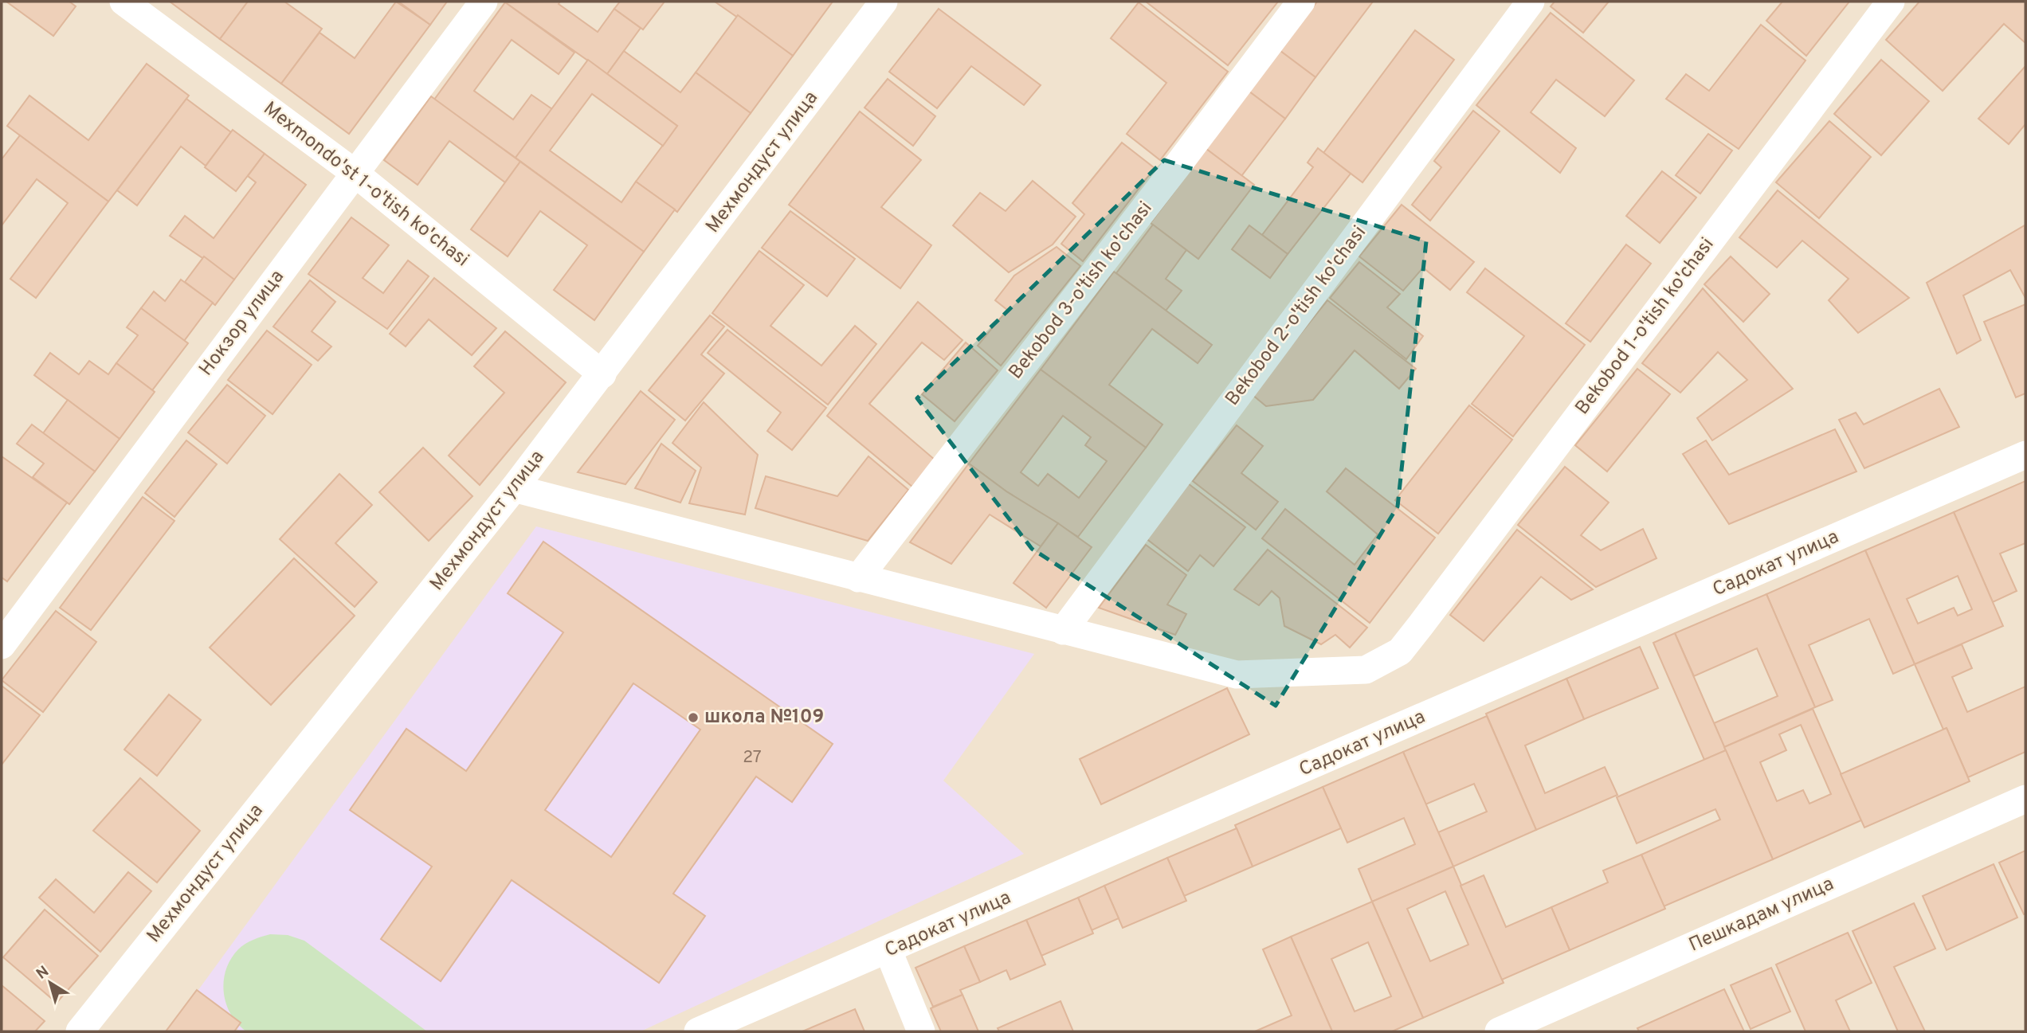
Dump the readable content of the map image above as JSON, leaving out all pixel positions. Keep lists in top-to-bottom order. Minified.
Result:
{"streets":{"street":["Мехмондуст улица","Mexmondo'st 1-o'tish ko'chasi","Bekobod 3-o'tish ko'chasi","Bekobod 2-o'tish ko'chasi","Нокзор улица","Bekobod 1-o'tish ko'chasi","Садокат улица","Пешкадам улица"]},"crossings":[["Мехмондуст улица","Mexmondo'st 1-o'tish ko'chasi"],["Mexmondo'st 1-o'tish ko'chasi","Нокзор улица"],["Bekobod 2-o'tish ko'chasi","Bekobod 1-o'tish ko'chasi"]],"places":["школа №109"],"house_numbers":["27"],"north":"top left"}
